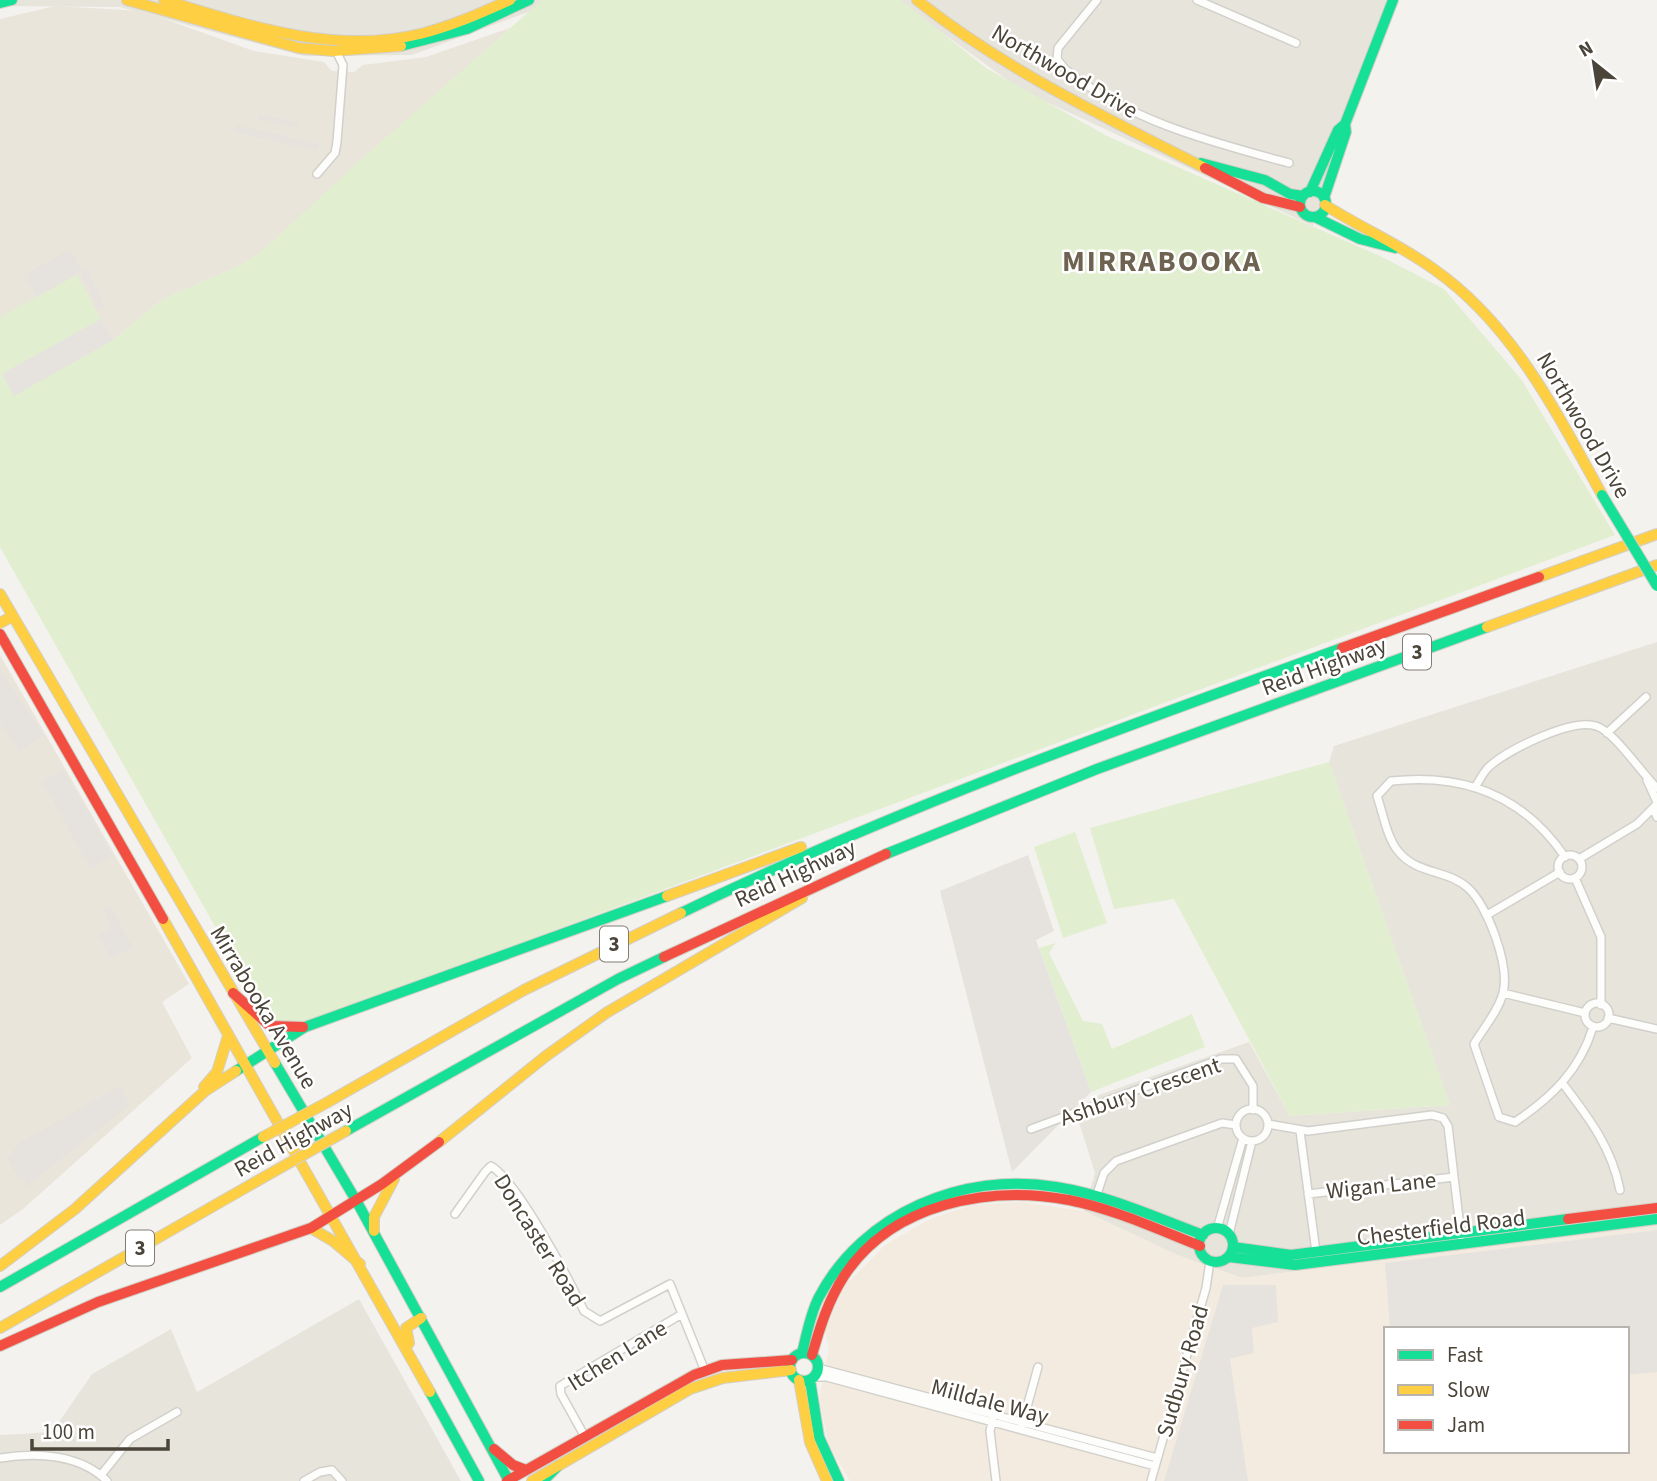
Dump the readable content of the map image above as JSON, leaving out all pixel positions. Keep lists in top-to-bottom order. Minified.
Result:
{"streets":{"main road":["Northwood Drive","3","Reid Highway","Mirrabooka Avenue","Chesterfield Road"],"street":["Ashbury Crescent","Wigan Lane","Doncaster Road","Itchen Lane","Sudbury Road","Milldale Way"]},"crossings":[["Chesterfield Road","Sudbury Road"],["Doncaster Road","Itchen Lane"],["Sudbury Road","Milldale Way"]],"districts":["MIRRABOOKA"],"legend":["Fast","Slow","Jam"],"scale_bar":"100 m","north":"top left"}
